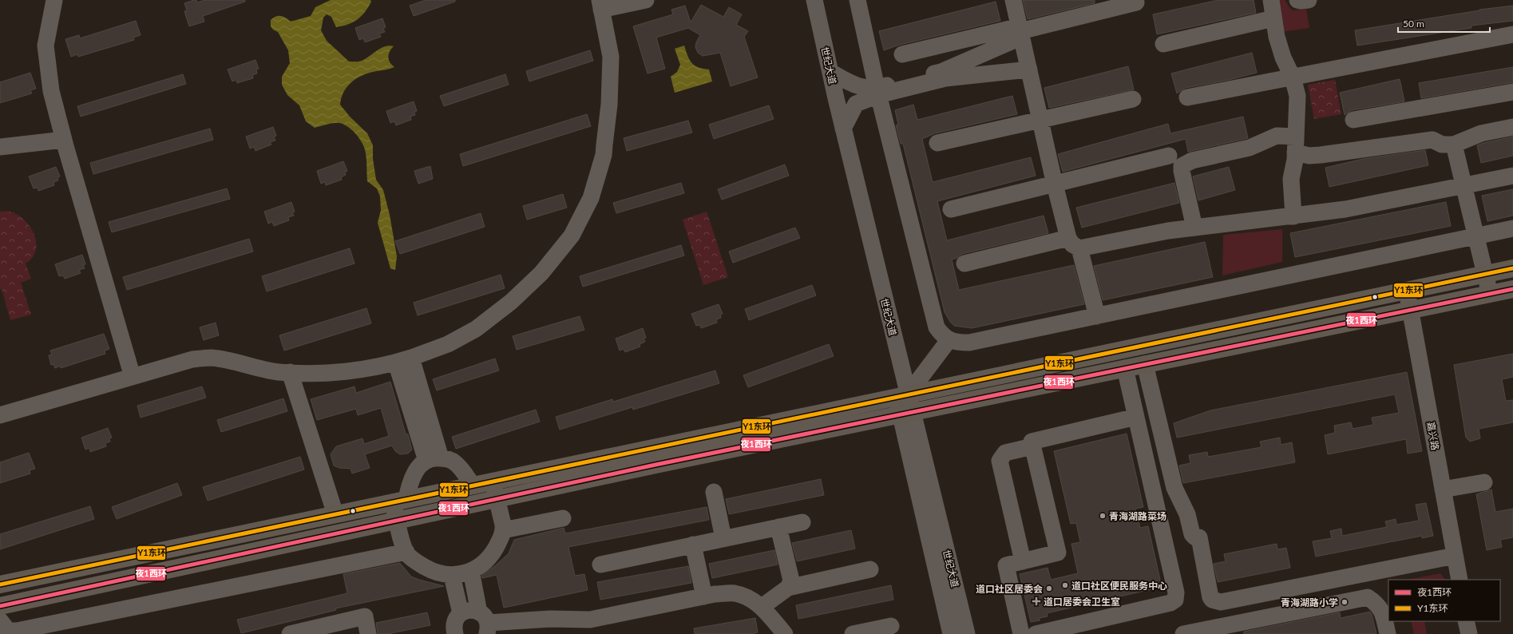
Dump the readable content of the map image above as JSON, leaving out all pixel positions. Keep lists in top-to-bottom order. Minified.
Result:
{"streets":{"street":["世纪大道","嘉兴路"]},"places":{"other":["青海湖路菜场","道口社区便民服务中心","道口社区居委会","青海湖路小学"],"health":["道口居委会卫生室"]},"lines":["transit line Y1东环","transit line 夜1西环"],"legend":["夜1西环","Y1东环"],"scale_bar":"50 m"}
